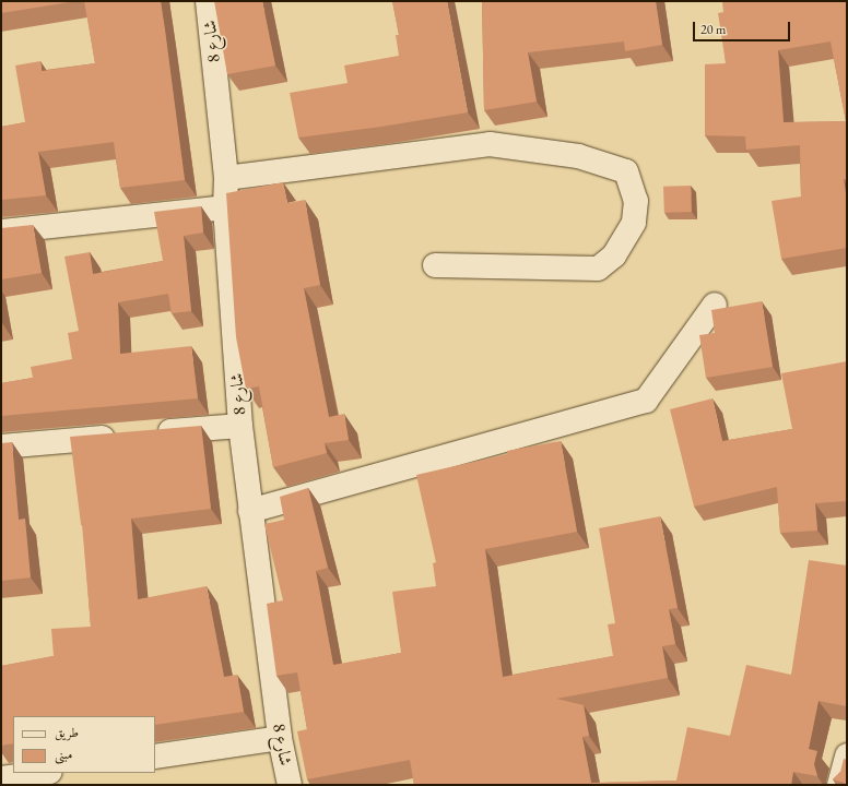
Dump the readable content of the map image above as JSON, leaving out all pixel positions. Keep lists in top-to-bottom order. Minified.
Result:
{"streets":{"street":["شارع 8"]},"legend":["طريق","مبنى"],"scale_bar":"20 m"}
